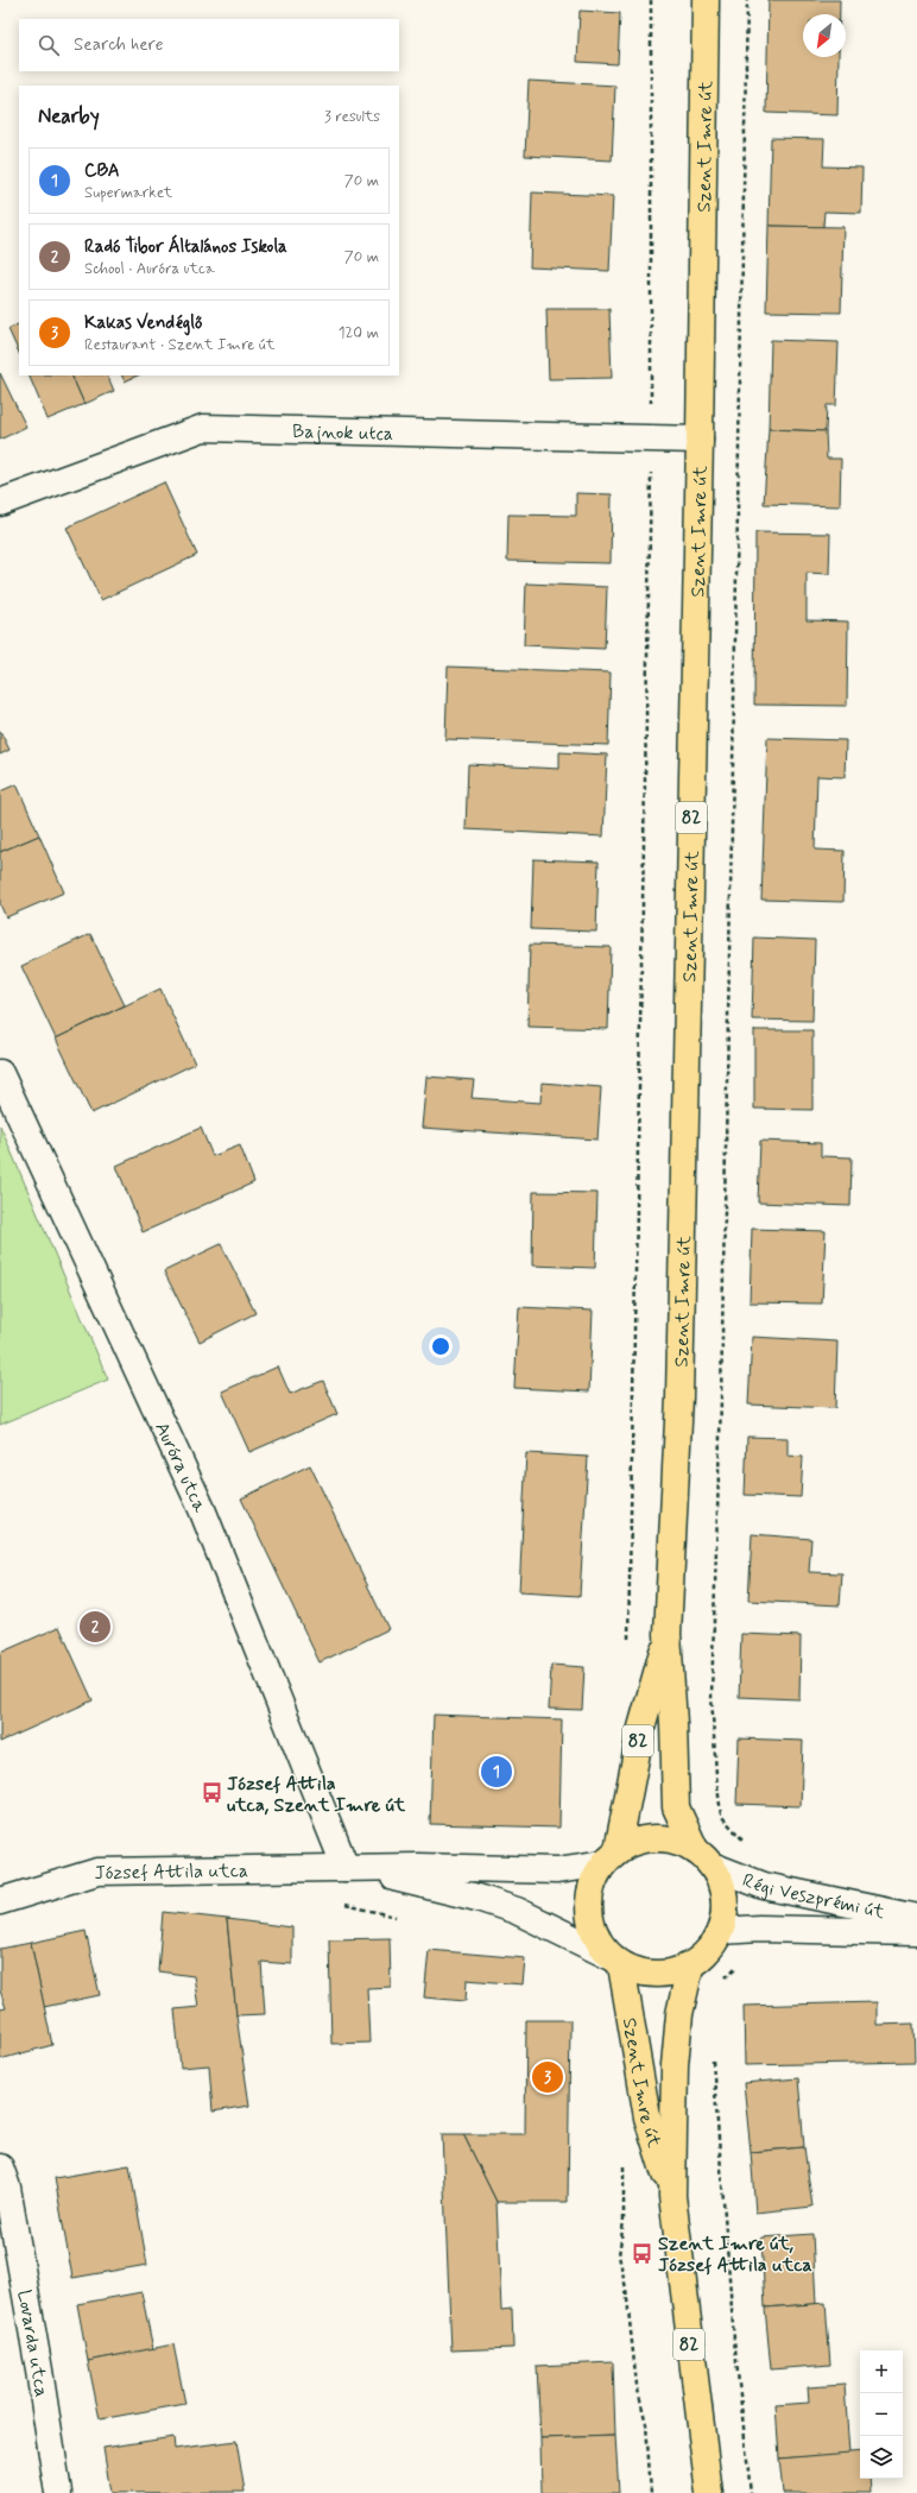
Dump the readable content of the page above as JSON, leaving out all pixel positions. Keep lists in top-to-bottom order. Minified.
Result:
{"streets":{"main road":["Szent Imre út","82"],"street":["Bajnok utca","Auróra utca","József Attila utca","Régi Veszprémi út","Lovarda utca"]},"crossings":[["Szent Imre út","Bajnok utca"],["Szent Imre út","82"],["Szent Imre út","József Attila utca"],["Szent Imre út","Régi Veszprémi út"],["82","József Attila utca"],["82","Régi Veszprémi út"],["Auróra utca","József Attila utca"],["József Attila utca","Régi Veszprémi út"]],"places":{"bus stop":["József Attila utca, Szent Imre út","Szent Imre út, József Attila utca"]},"north":"bottom left","page":{"search":"Search here","heading":["Nearby","3 results"],"list":[{"mark":"1","name":"CBA","note":"Supermarket","value":"70 m"},{"mark":"2","name":"Radó Tibor Általános Iskola","note":"School · Auróra utca","value":"70 m"},{"mark":"3","name":"Kakas Vendéglő","note":"Restaurant · Szent Imre út","value":"120 m"}],"pins":["2","1","3"],"map_buttons":["+","−"]}}
